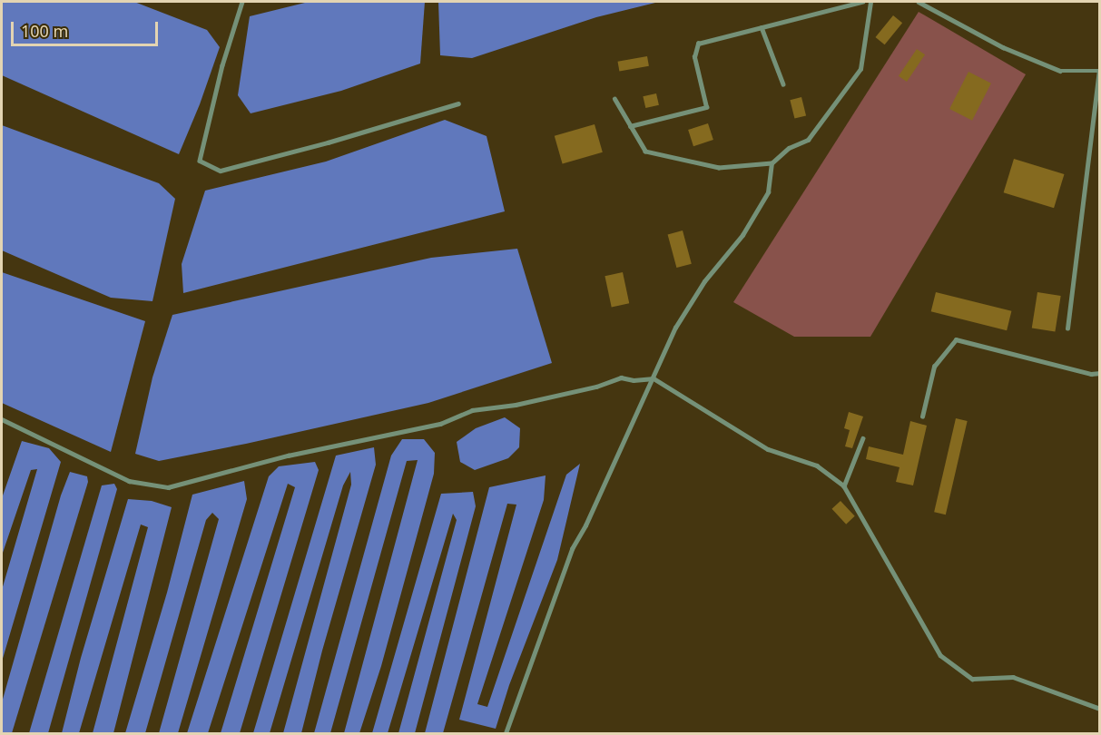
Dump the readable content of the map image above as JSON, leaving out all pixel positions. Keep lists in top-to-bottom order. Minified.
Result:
{"scale_bar":"100 m"}
